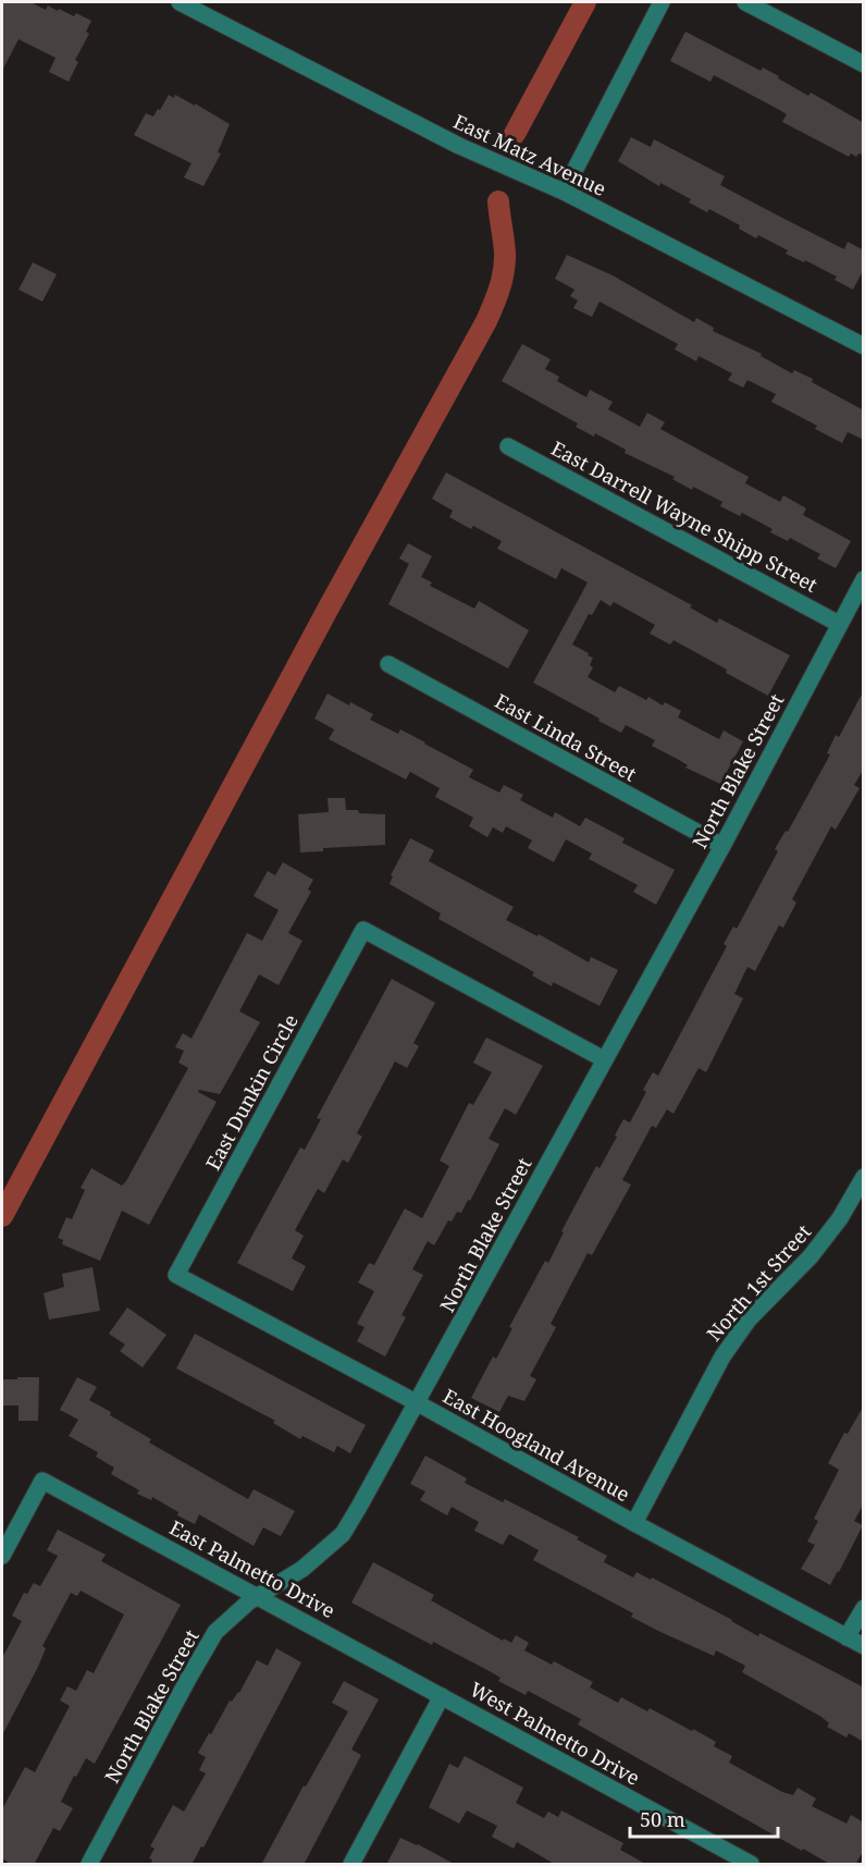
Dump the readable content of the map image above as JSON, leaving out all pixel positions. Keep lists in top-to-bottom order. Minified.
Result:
{"streets":{"street":["East Matz Avenue","East Darrell Wayne Shipp Street","East Linda Street","North Blake Street","East Dunkin Circle","North 1st Street","East Hoogland Avenue","East Palmetto Drive","West Palmetto Drive"]},"crossings":[["East Darrell Wayne Shipp Street","North Blake Street"],["East Linda Street","North Blake Street"],["North Blake Street","East Dunkin Circle"],["North Blake Street","East Hoogland Avenue"],["North Blake Street","East Palmetto Drive"],["East Dunkin Circle","East Hoogland Avenue"],["North 1st Street","East Hoogland Avenue"],["East Palmetto Drive","West Palmetto Drive"]],"scale_bar":"50 m"}
